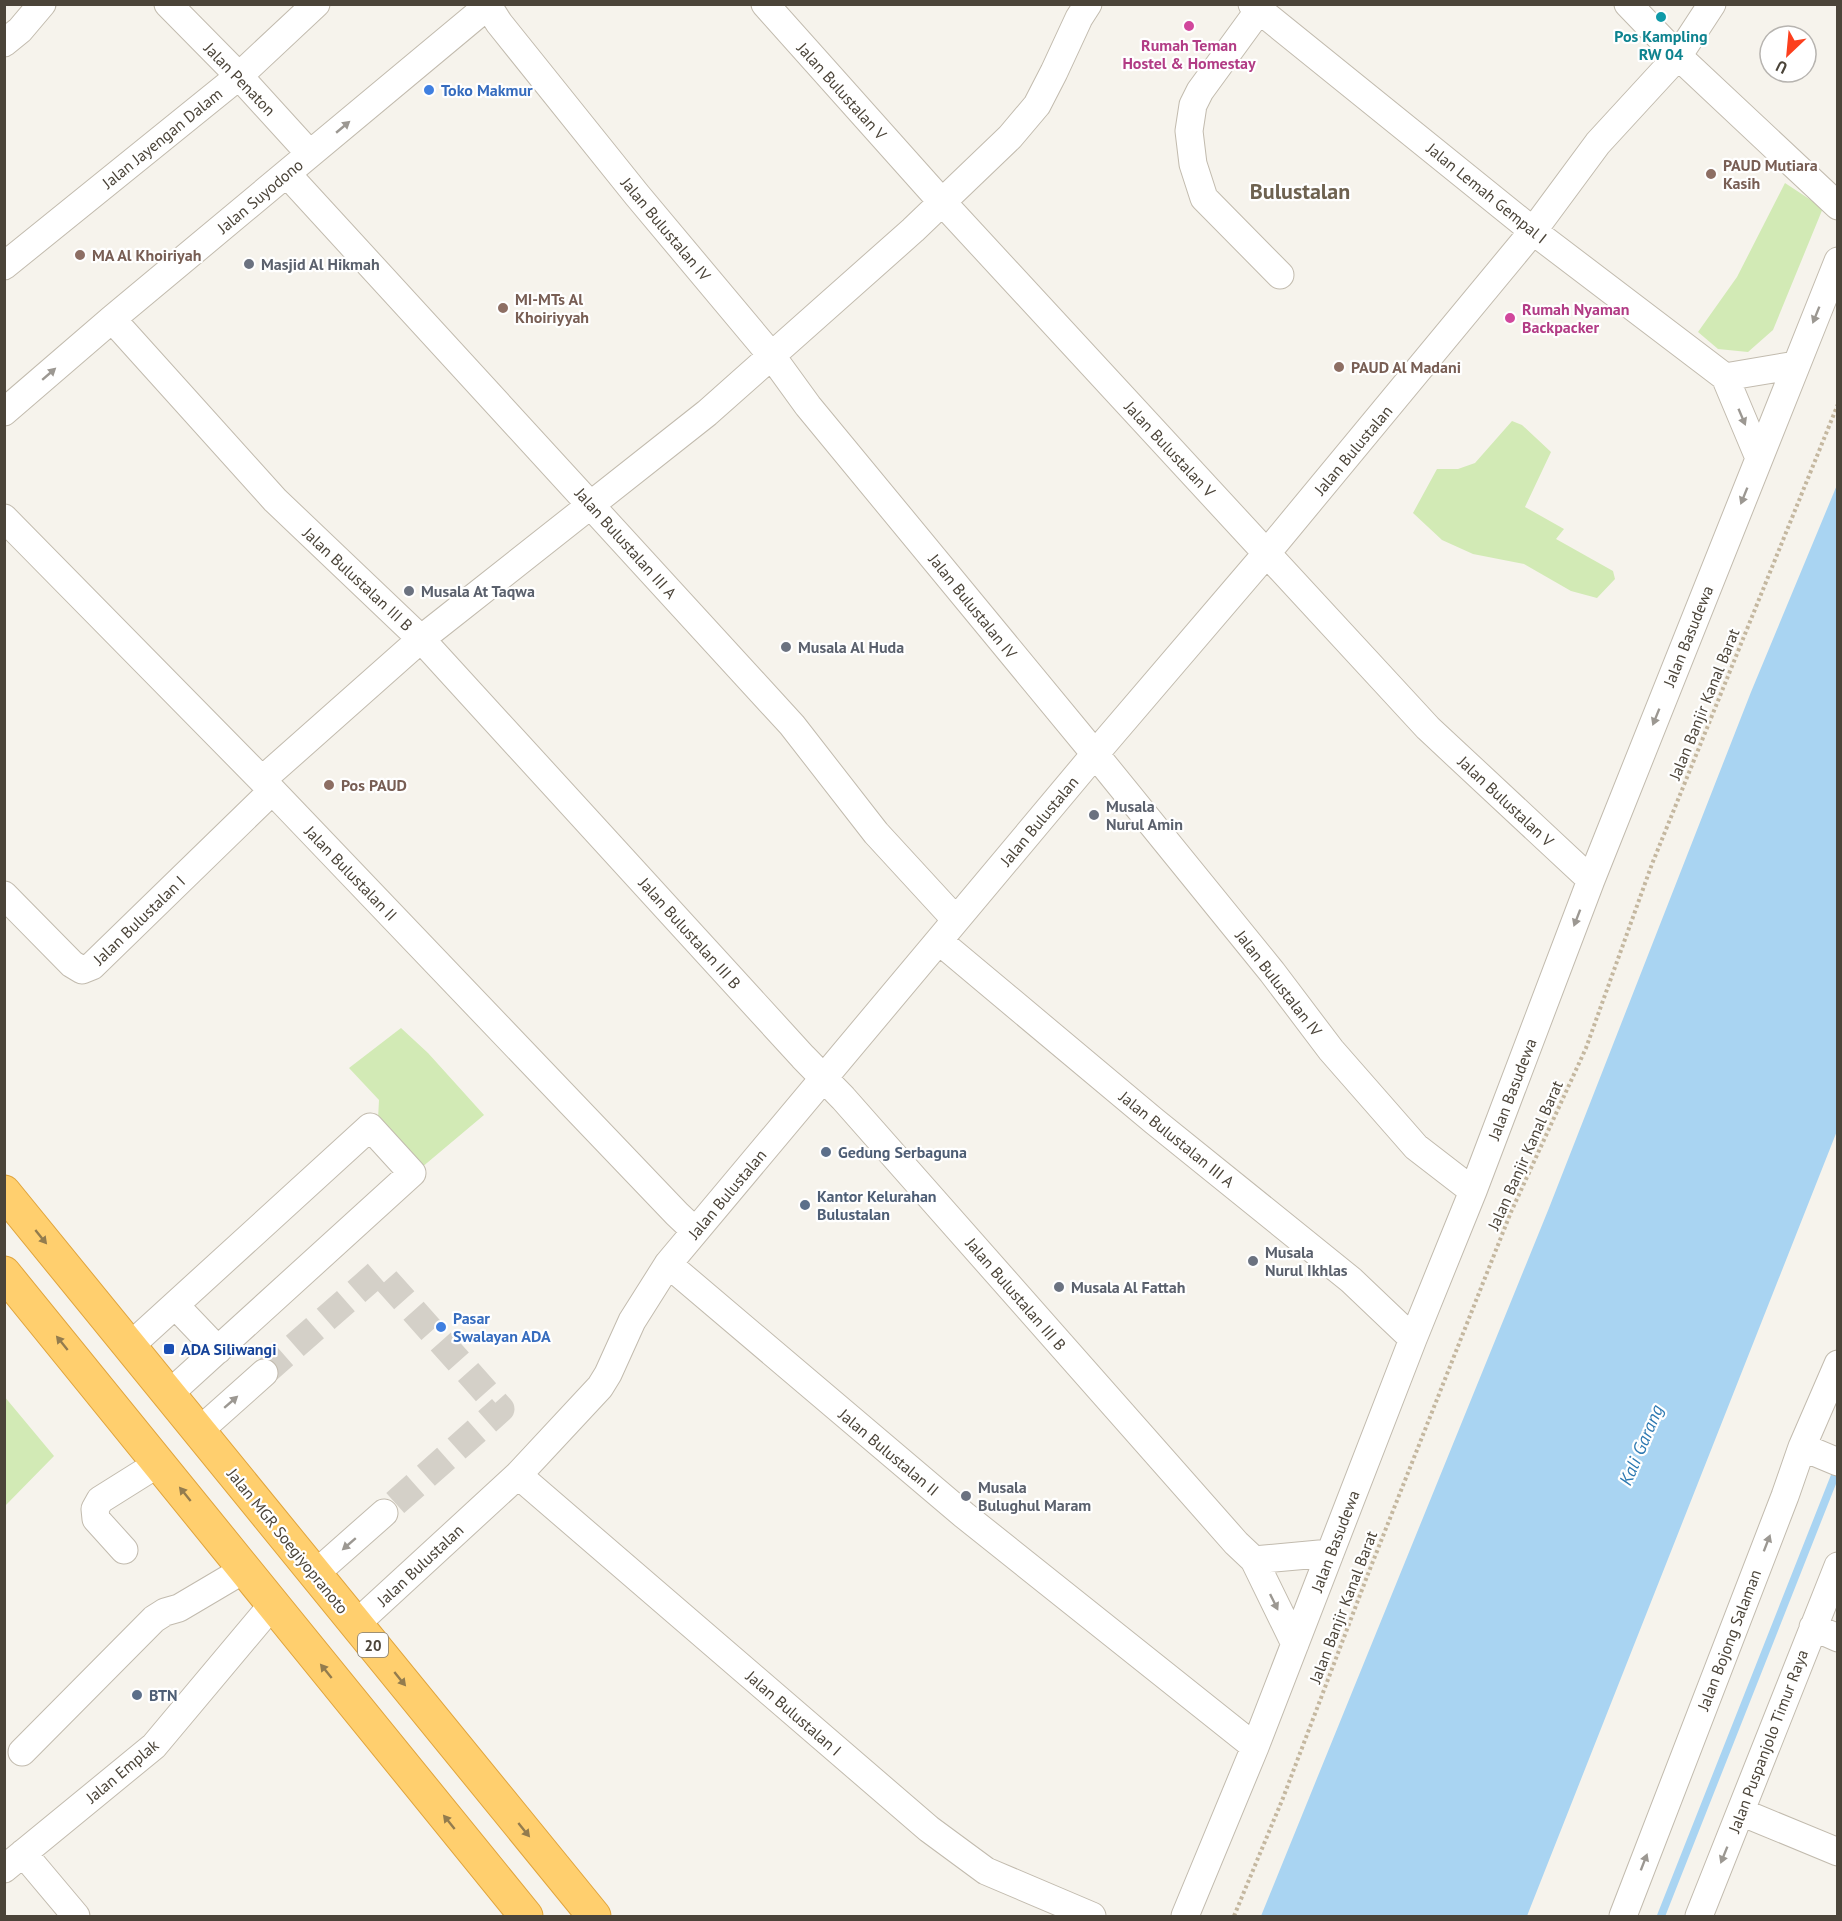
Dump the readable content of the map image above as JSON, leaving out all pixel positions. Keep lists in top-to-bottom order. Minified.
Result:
{"streets":{"highway":["Jalan MGR Soegiyopranoto","20"],"street":["Jalan Penaton","Jalan Bulustalan V","Jalan Jayengan Dalam","Jalan Lemah Gempal I","Jalan Suyodono","Jalan Bulustalan IV","Jalan Bulustalan","Jalan Bulustalan III A","Jalan Bulustalan III B","Jalan Basudewa","Jalan Bulustalan II","Jalan Bulustalan I","Jalan Bojong Salaman","Jalan Puspanjolo Timur Raya","Jalan Emplak"],"path":["Jalan Banjir Kanal Barat"]},"crossings":[["Jalan Penaton","Jalan Jayengan Dalam"],["Jalan Penaton","Jalan Suyodono"],["Jalan Bulustalan V","Jalan Bulustalan"],["Jalan Bulustalan V","Jalan Basudewa"],["Jalan Lemah Gempal I","Jalan Bulustalan"],["Jalan Lemah Gempal I","Jalan Basudewa"],["Jalan Suyodono","Jalan Bulustalan IV"],["Jalan Suyodono","Jalan Bulustalan III A"],["Jalan Suyodono","Jalan Bulustalan III B"],["Jalan Bulustalan IV","Jalan Bulustalan"],["Jalan Bulustalan IV","Jalan Basudewa"],["Jalan Bulustalan","Jalan Bulustalan III A"],["Jalan Bulustalan","Jalan Bulustalan III B"],["Jalan Bulustalan","Jalan Bulustalan II"],["Jalan Bulustalan","Jalan Bulustalan I"],["Jalan Bulustalan","Jalan MGR Soegiyopranoto"],["Jalan Bulustalan III A","Jalan Basudewa"],["Jalan Bulustalan III B","Jalan Basudewa"],["Jalan Basudewa","Jalan Bulustalan II"],["Jalan Bulustalan II","Jalan Bulustalan I"]],"one_way":["Jalan Suyodono","Jalan Basudewa","Jalan Bojong Salaman"],"districts":["Bulustalan"],"water":["Kali Garang"],"places":{"other":["Pos Kampling RW 04","Rumah Teman Hostel & Homestay","Toko Makmur","PAUD Mutiara Kasih","MA Al Khoiriyah","Masjid Al Hikmah","MI-MTs Al Khoiriyyah","Rumah Nyaman Backpacker","PAUD Al Madani","Musala At Taqwa","Musala Al Huda","Pos PAUD","Musala Nurul Amin","Gedung Serbaguna","Kantor Kelurahan Bulustalan","Musala Nurul Ikhlas","Musala Al Fattah","Pasar Swalayan ADA","Musala Bulughul Maram","BTN"],"transit":["ADA Siliwangi"]},"north":"bottom left"}
